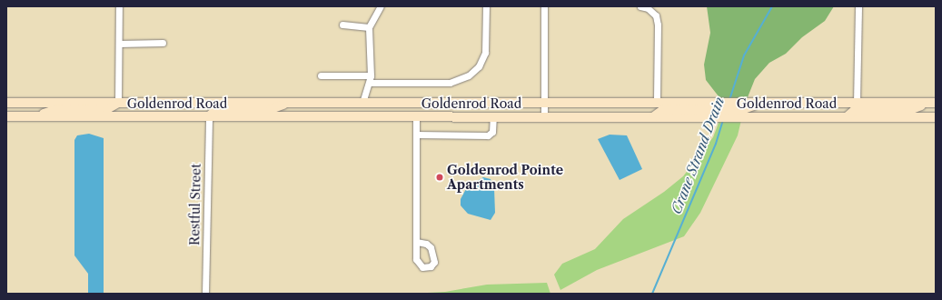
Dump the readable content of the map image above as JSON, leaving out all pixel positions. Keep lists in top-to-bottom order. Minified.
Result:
{"streets":{"main road":["Goldenrod Road"],"street":["Restful Street"]},"crossings":[["Goldenrod Road","Restful Street"]],"water":["Crane Strand Drain"],"places":["Goldenrod Pointe Apartments"]}
